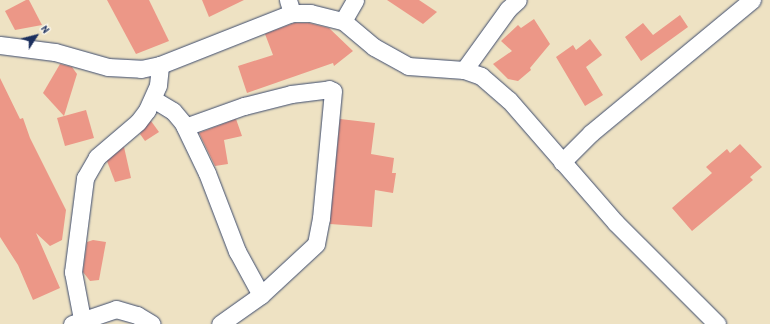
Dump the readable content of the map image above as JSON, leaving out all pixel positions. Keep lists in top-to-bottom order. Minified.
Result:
{"north":"top right"}
